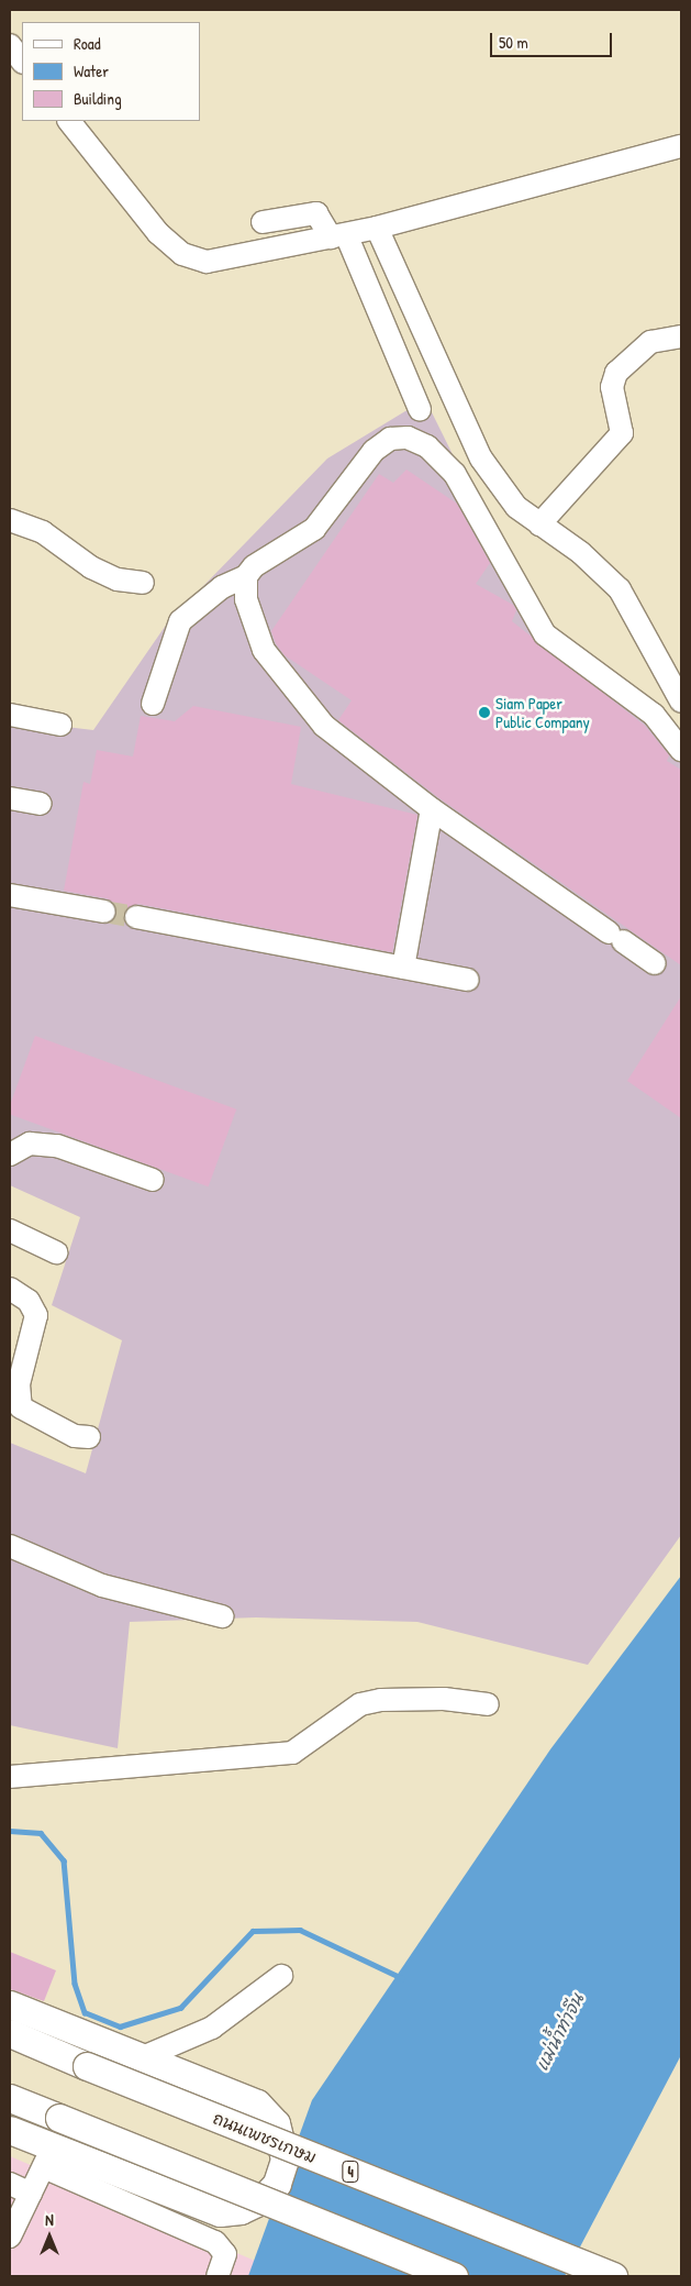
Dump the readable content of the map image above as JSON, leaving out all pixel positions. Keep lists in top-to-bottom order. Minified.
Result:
{"streets":{"main road":["ถนนเพชรเกษม","4"]},"water":["แม่น้ำท่าจีน"],"places":["Siam Paper Public Company"],"legend":["Road","Water","Building"],"scale_bar":"50 m","north":"top"}
